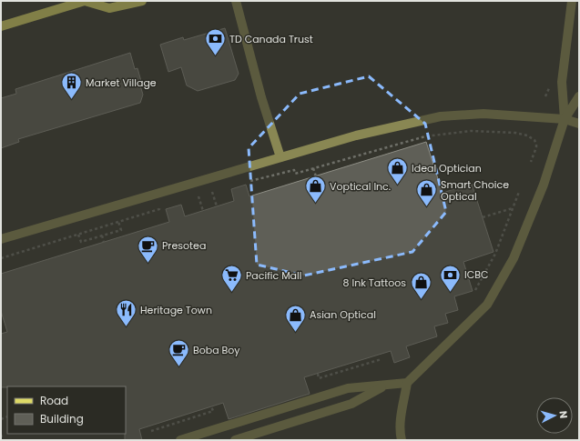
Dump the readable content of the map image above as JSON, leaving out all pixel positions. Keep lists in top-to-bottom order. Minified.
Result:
{"places":{"bank":["TD Canada Trust","ICBC"],"building":["Market Village"],"shop":["Ideal Optician","Voptical Inc.","Smart Choice Optical","8 Ink Tattoos","Asian Optical"],"cafe":["Presotea","Boba Boy"],"supermarket":["Pacific Mall"],"restaurant":["Heritage Town"]},"legend":["Road","Building"],"north":"right"}
